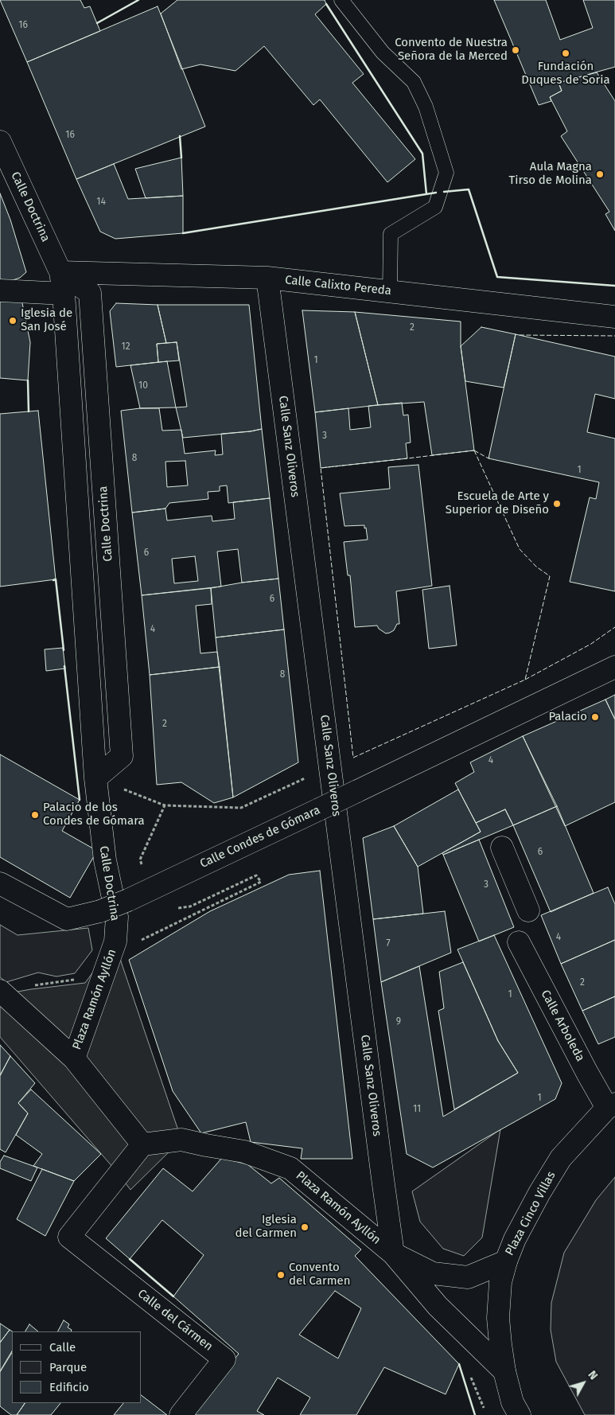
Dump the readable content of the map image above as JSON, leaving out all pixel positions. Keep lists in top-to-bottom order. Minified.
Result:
{"streets":{"street":["Calle Doctrina","Calle Calixto Pereda","Calle Sanz Oliveros","Calle Condes de Gómara","Plaza Ramón Ayllón","Calle Arboleda","Plaza Cinco Villas","Calle del Cármen"]},"crossings":[["Calle Doctrina","Calle Calixto Pereda"],["Calle Doctrina","Plaza Ramón Ayllón"],["Calle Calixto Pereda","Calle Sanz Oliveros"],["Calle Sanz Oliveros","Plaza Ramón Ayllón"],["Plaza Ramón Ayllón","Plaza Cinco Villas"],["Plaza Ramón Ayllón","Calle del Cármen"],["Calle Arboleda","Plaza Cinco Villas"]],"places":["Convento de Nuestra Señora de la Merced","Fundación Duques de Soria","Aula Magna Tirso de Molina","Iglesia de San José","Escuela de Arte y Superior de Diseño","Palacio","Palacio de los Condes de Gómara","Iglesia del Carmen","Convento del Carmen"],"house_numbers":["16","16","14","2","12","1","10","3","8","1","6","6","4","8","2","4","6","3","4","7","2","1","9","1","11"],"legend":["Calle","Parque","Edificio"],"north":"top right"}
